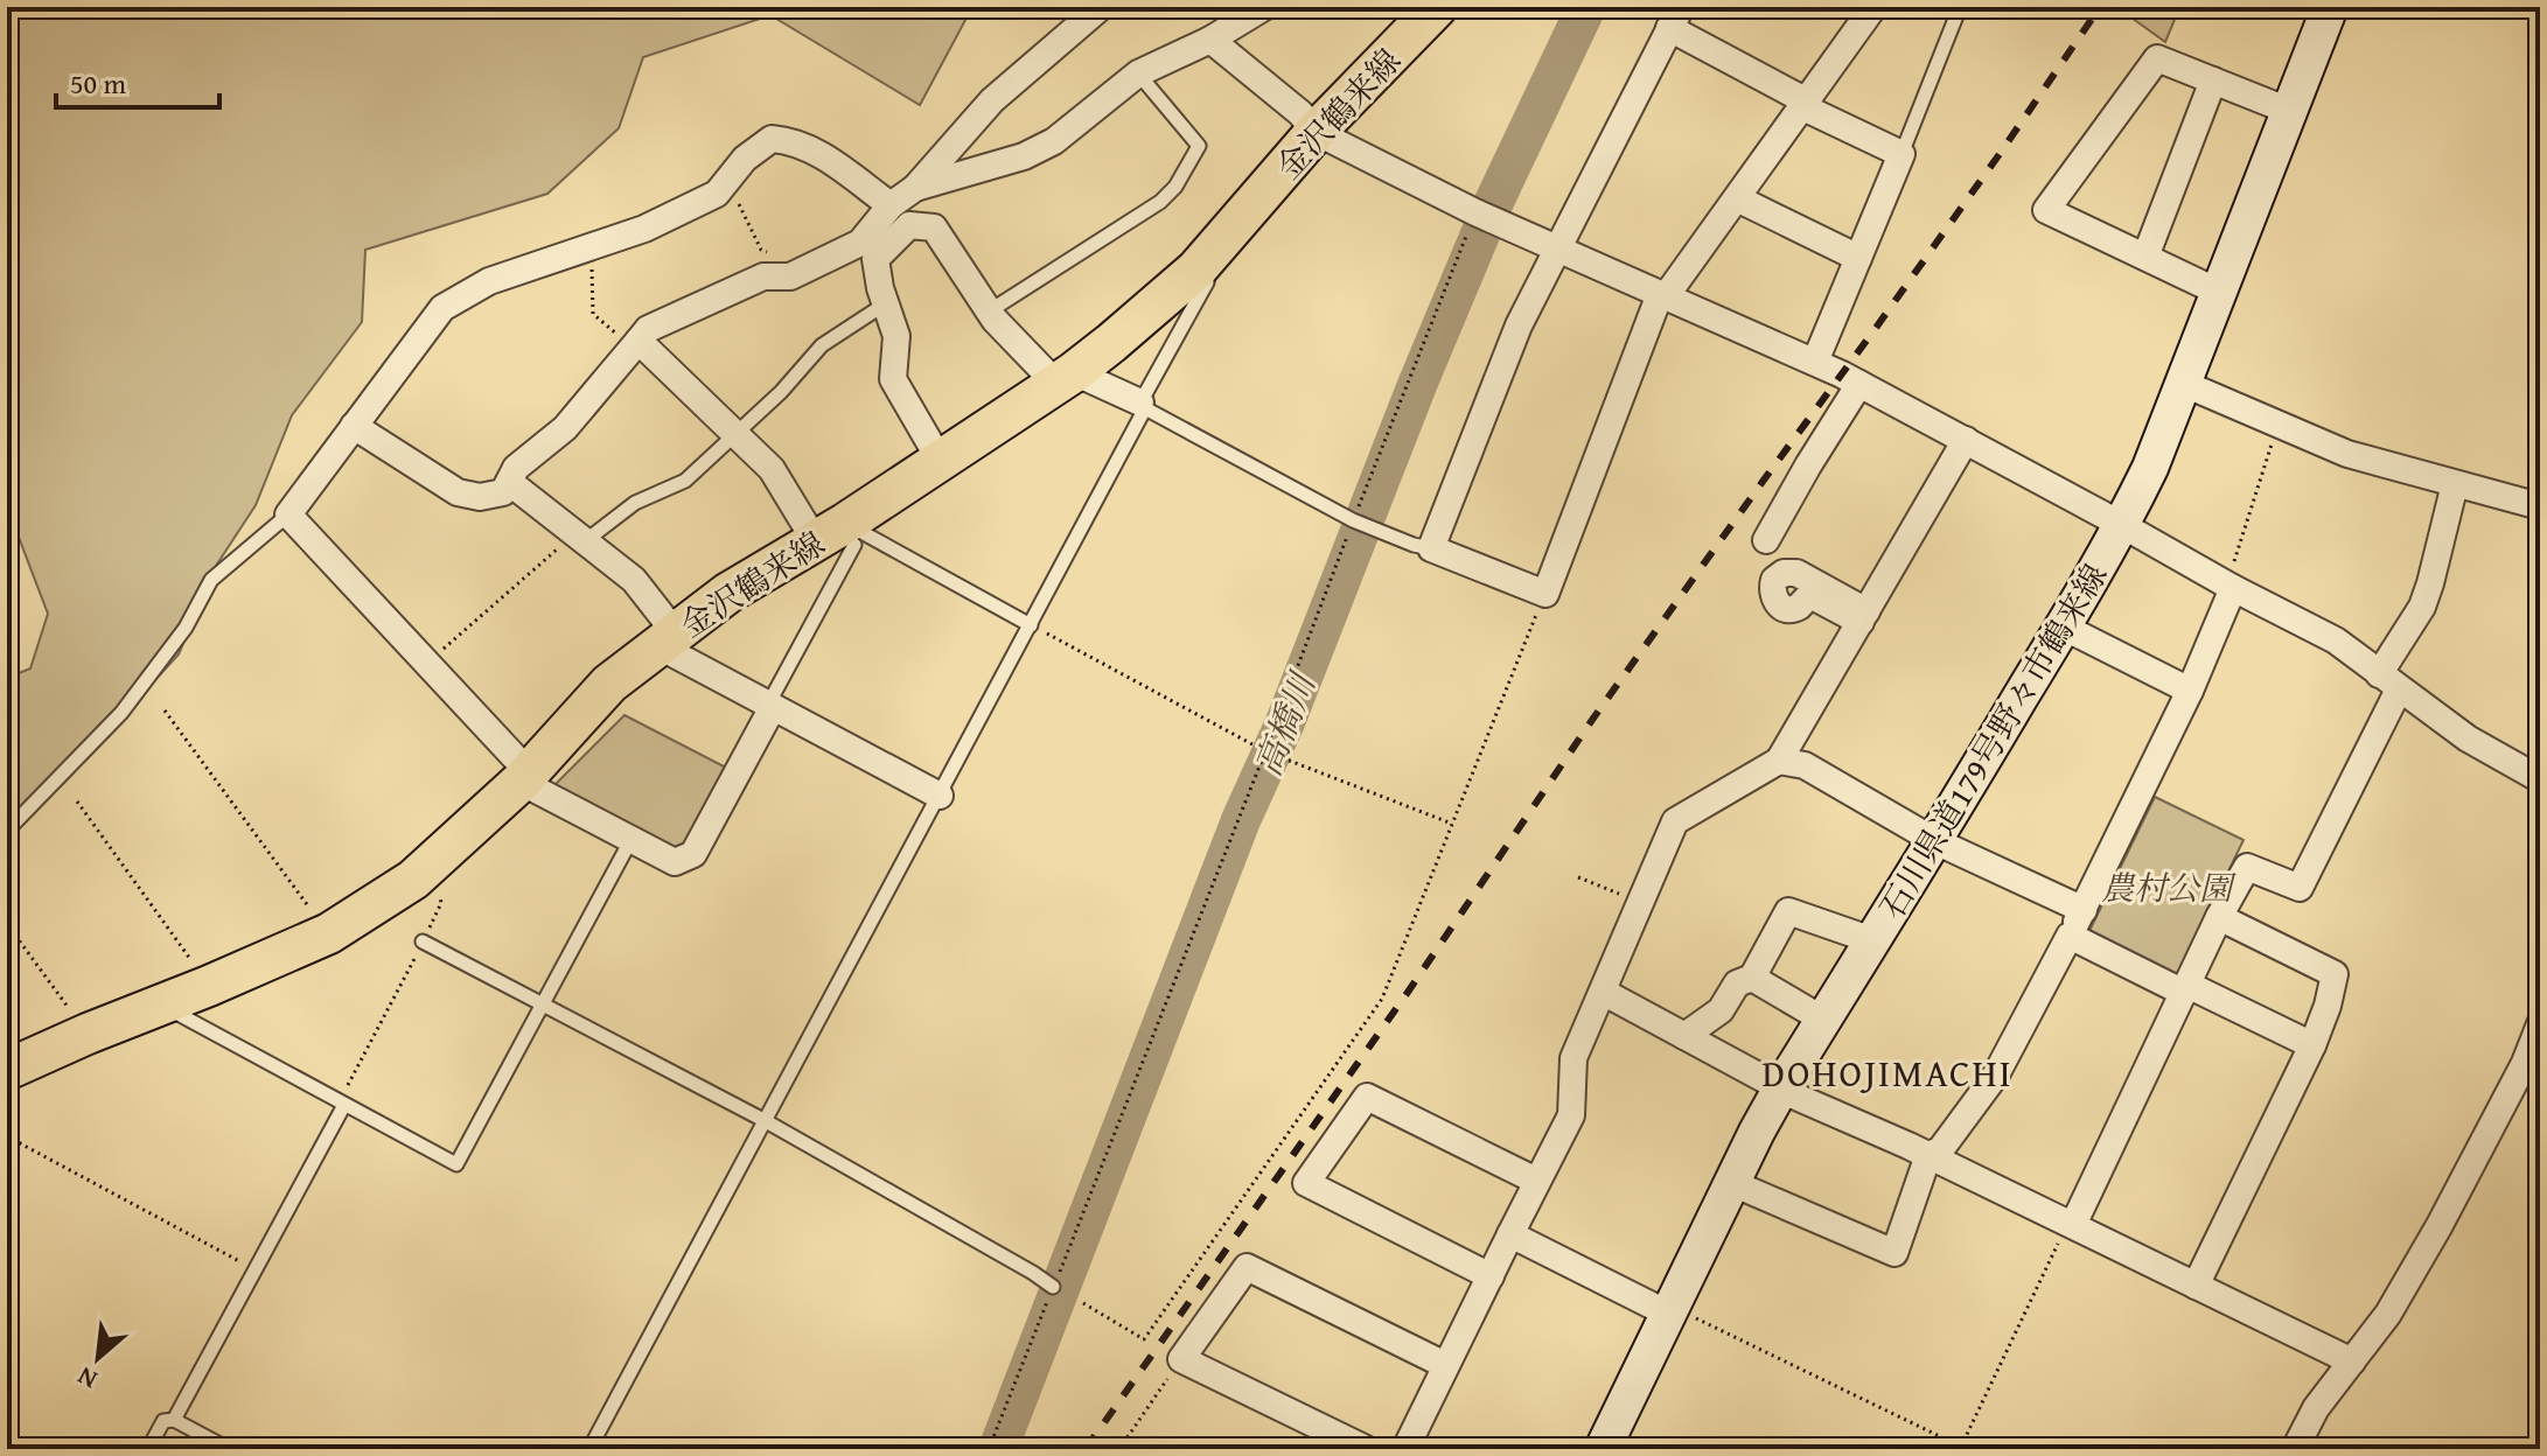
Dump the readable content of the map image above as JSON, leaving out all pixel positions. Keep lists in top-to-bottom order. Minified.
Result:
{"streets":{"main road":["金沢鶴来線","石川県道179号野々市鶴来線"]},"districts":["DOHOJIMACHI"],"water":["高橋川"],"parks":["農村公園"],"scale_bar":"50 m","north":"bottom left"}
